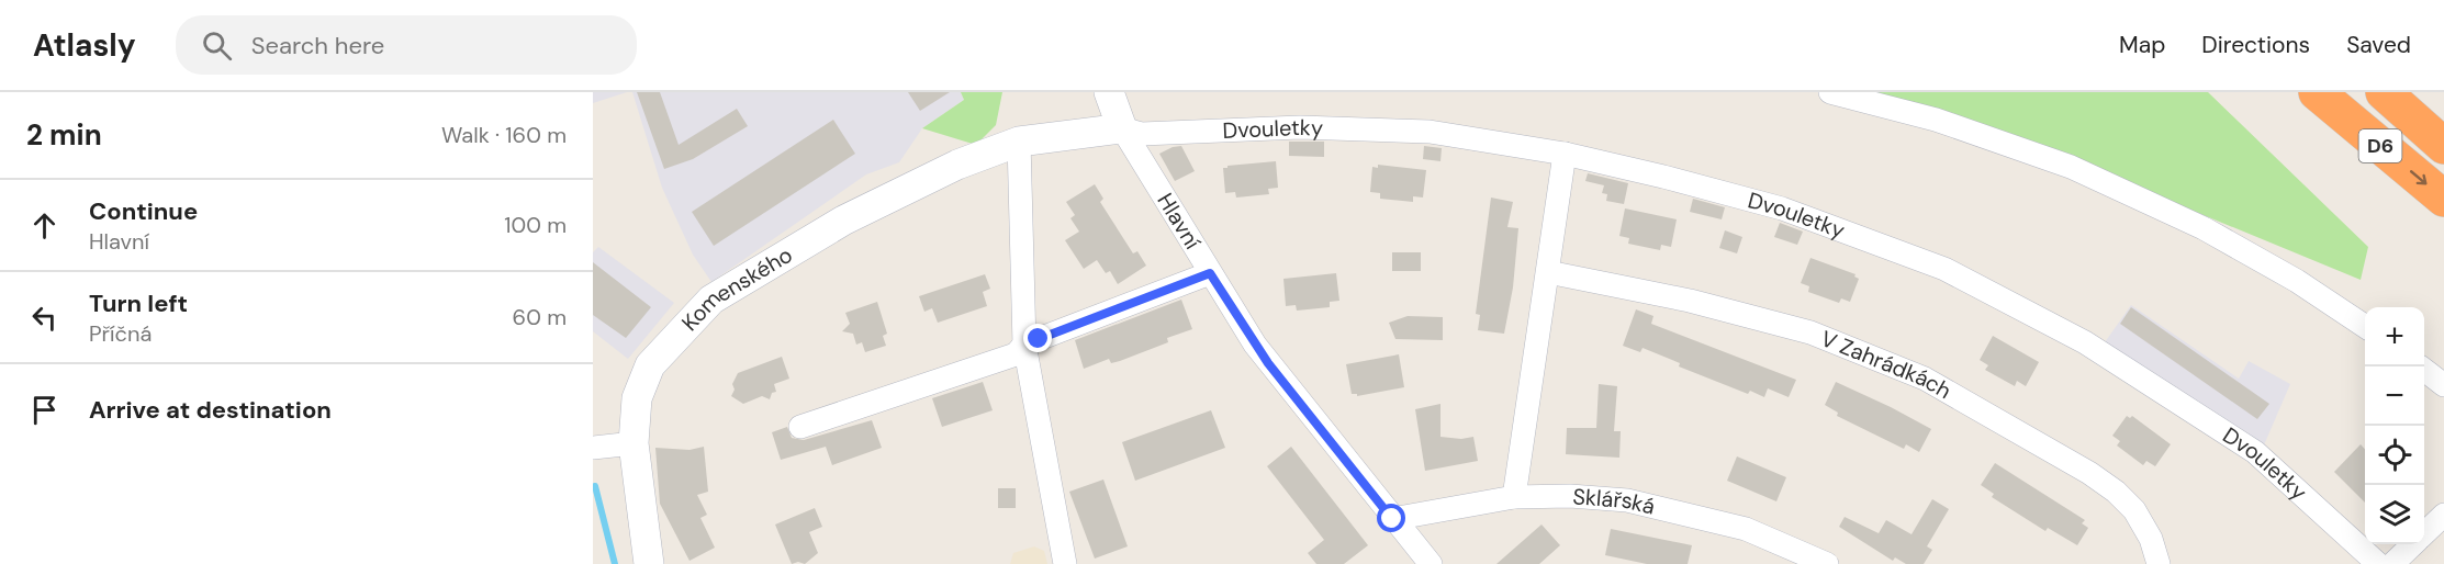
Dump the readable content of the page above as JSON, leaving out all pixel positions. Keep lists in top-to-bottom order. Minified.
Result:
{"streets":{"highway":["D6"],"street":["Dvouletky","Hlavní","Komenského","V Zahrádkách","Sklářská"]},"crossings":[["Dvouletky","Hlavní"],["Dvouletky","Komenského"],["Hlavní","Komenského"],["Hlavní","Sklářská"]],"page":{"header":"Atlasly","search":"Search here","nav":["Map","Directions","Saved"],"heading":["2 min","Walk · 160 m"],"list":[["Continue","Hlavní","100 m"],["Turn left","Příčná","60 m"],"Arrive at destination"],"map_buttons":["+","−"]}}
